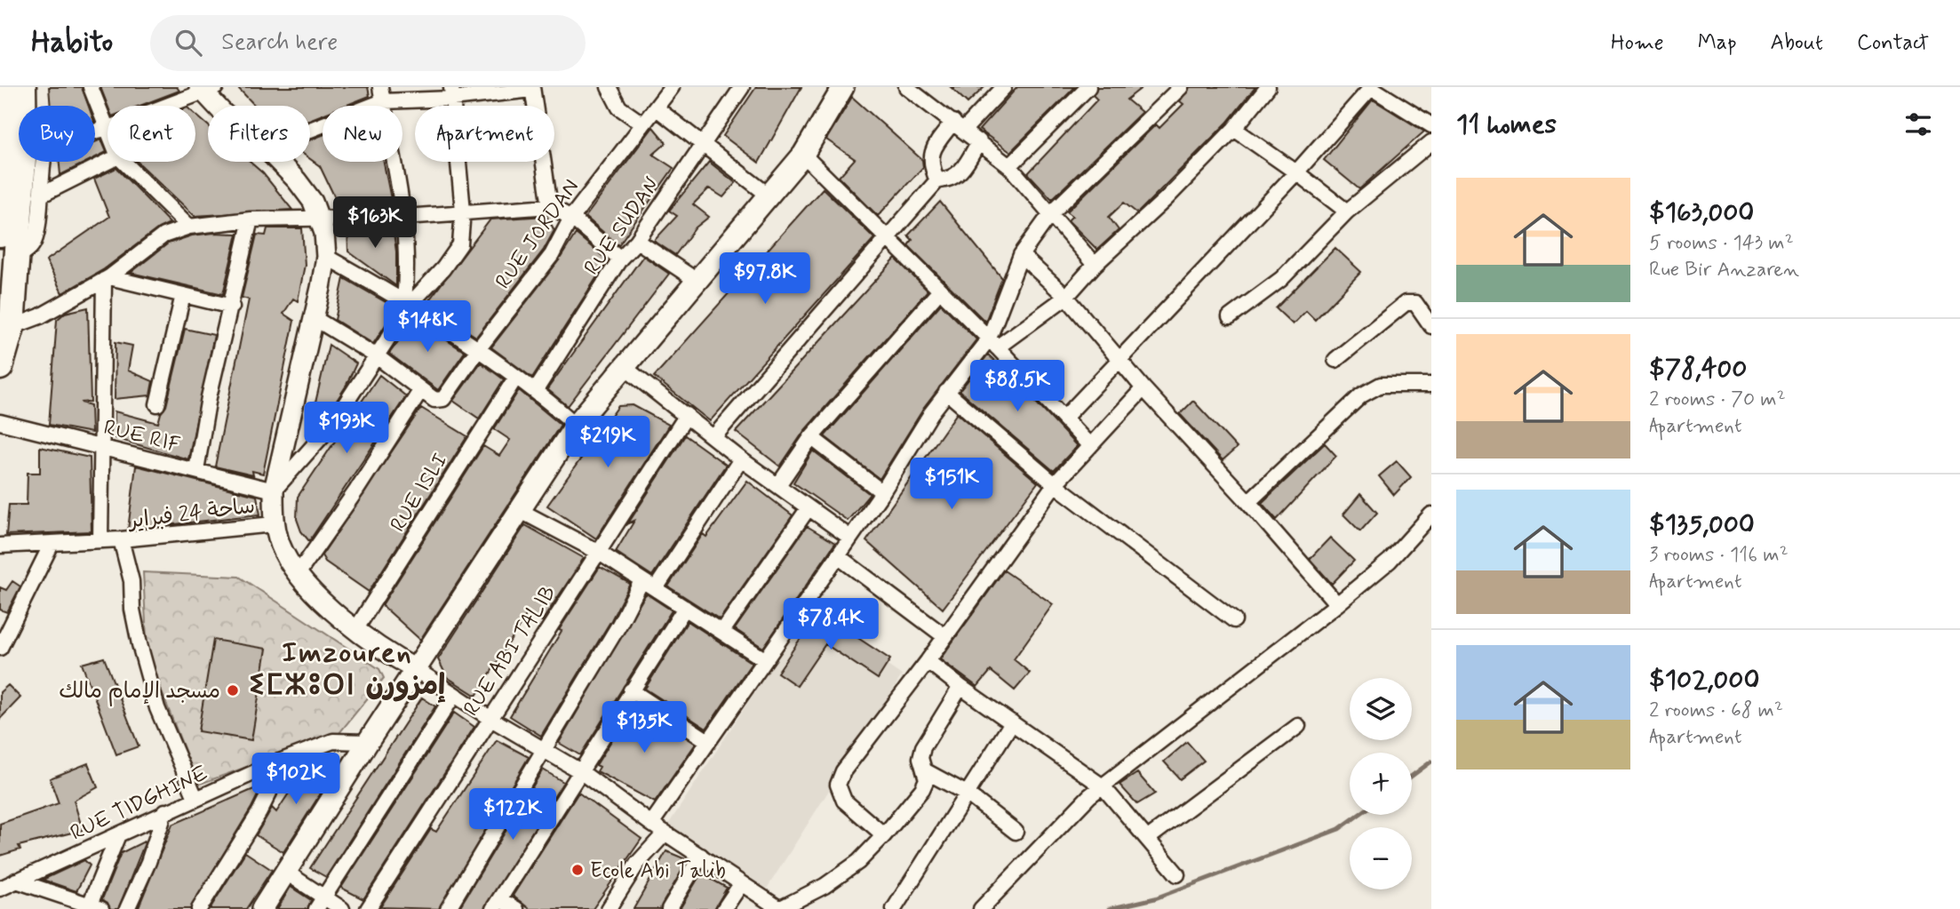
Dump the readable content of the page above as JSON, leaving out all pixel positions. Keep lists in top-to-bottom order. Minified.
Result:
{"streets":{"street":["RUE SUDAN","RUE JORDAN","RUE RIF","RUE ISLI","ساحة 24 فبراير","RUE ABI TALIB","RUE TIDGHINE"]},"crossings":[["ساحة 24 فبراير","RUE TIDGHINE"]],"districts":["Imzouren ⵉⵎⵣⵓⵔⵏ إمزورن"],"places":["مسجد الإمام مالك","Ecole Abi Talib"],"page":{"header":"Habito","search":"Search here","nav":["Home","Map","About","Contact"],"heading":"11 homes","chip":["Buy","Rent","Filters","New","Apartment"],"list":[{"name":"$163,000","note":"5 rooms · 143 m² · Rue Bir Anzaren"},{"name":"$78,400","note":"2 rooms · 70 m² · Apartment"},{"name":"$135,000","note":"3 rooms · 116 m² · Apartment"},{"name":"$102,000","note":"2 rooms · 68 m² · Apartment"}],"price":["$163K","$97.8K","$148K","$88.5K","$193K","$219K","$151K","$78.4K","$135K","$102K","$122K"],"map_buttons":["+","−"]}}
